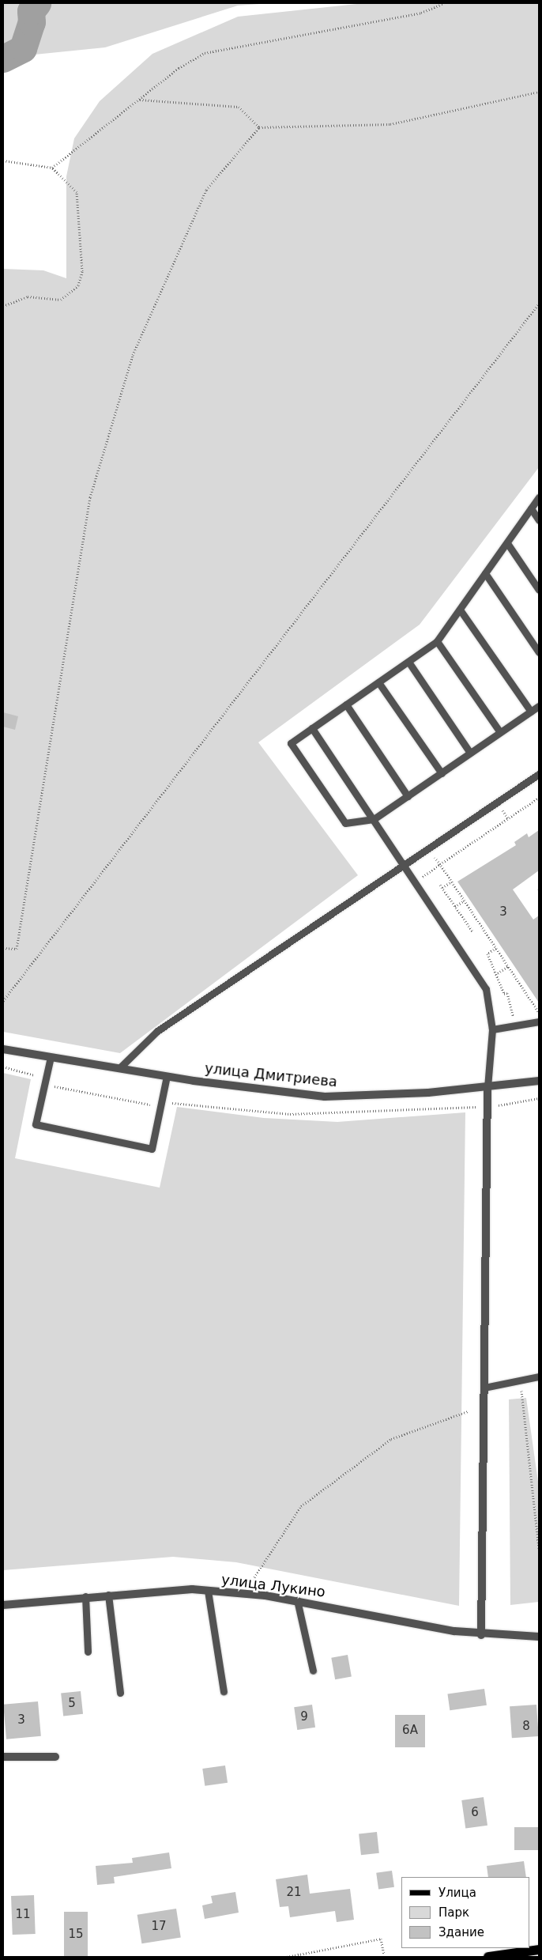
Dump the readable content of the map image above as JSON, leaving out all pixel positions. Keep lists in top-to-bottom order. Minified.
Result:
{"streets":{"street":["улица Дмитриева","улица Лукино"]},"house_numbers":["3","5","9","3","8","6А","6","21","11","17","15"],"legend":["Улица","Парк","Здание"]}
